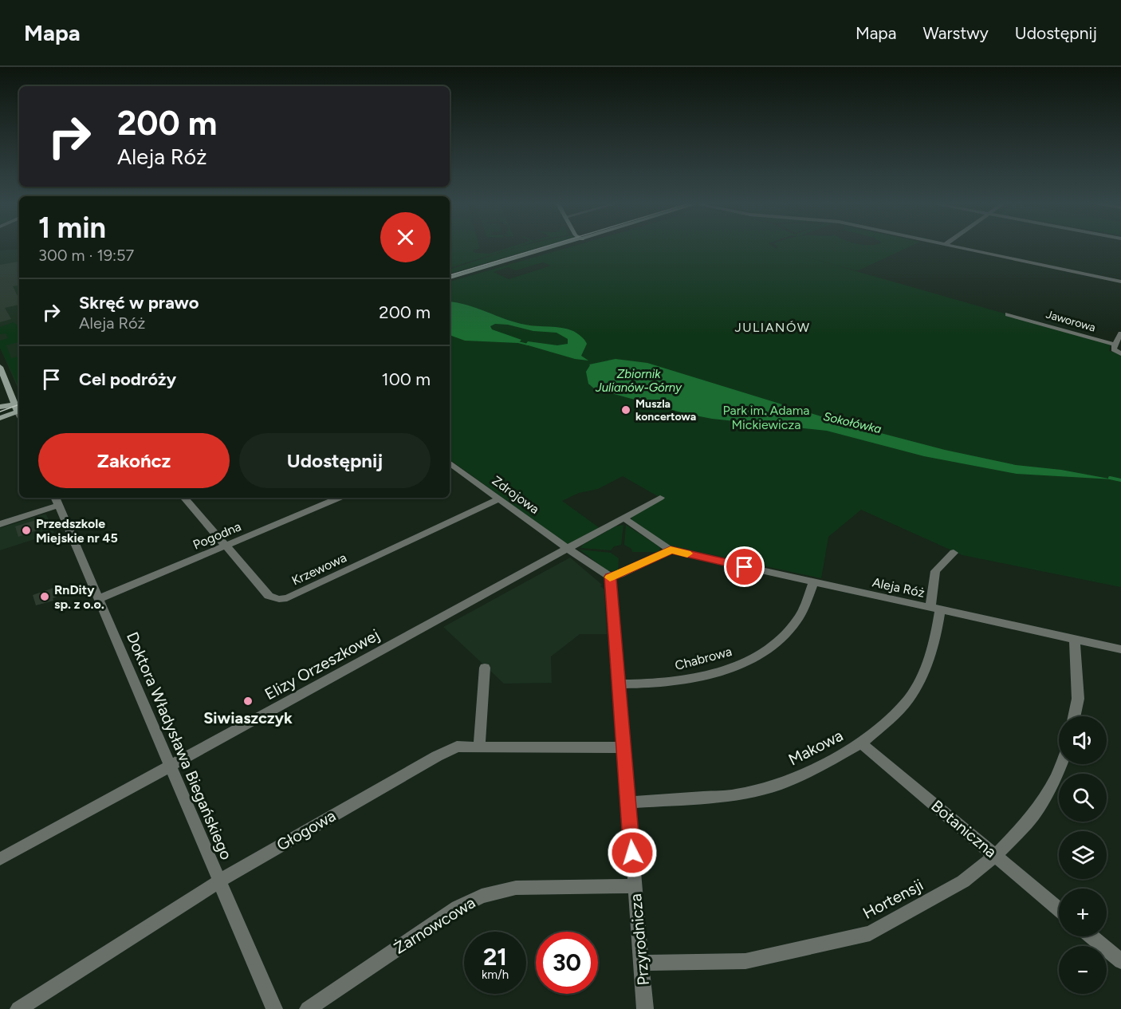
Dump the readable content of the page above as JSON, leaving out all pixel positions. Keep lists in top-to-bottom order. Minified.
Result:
{"streets":{"street":["Jaworowa","Zdrojowa","Pogodna","Krzewowa","Aleja Róż","Chabrowa","Elizy Orzeszkowej","Doktora Władysława Biegańskiego","Makowa","Botaniczna","Głogowa","Hortensji","Żarnowcowa","Przyrodnicza"]},"crossings":[["Zdrojowa","Krzewowa"],["Zdrojowa","Elizy Orzeszkowej"],["Pogodna","Krzewowa"],["Pogodna","Doktora Władysława Biegańskiego"],["Aleja Róż","Chabrowa"],["Aleja Róż","Elizy Orzeszkowej"],["Aleja Róż","Makowa"],["Chabrowa","Przyrodnicza"],["Elizy Orzeszkowej","Doktora Władysława Biegańskiego"],["Doktora Władysława Biegańskiego","Głogowa"],["Makowa","Botaniczna"],["Makowa","Przyrodnicza"],["Botaniczna","Hortensji"],["Głogowa","Przyrodnicza"],["Hortensji","Przyrodnicza"],["Żarnowcowa","Przyrodnicza"]],"districts":["JULIANÓW"],"water":["Zbiornik Julianów-Górny","Sokołówka"],"parks":["Park im. Adama Mickiewicza"],"places":["Muszla koncertowa","Przedszkole Miejskie nr 45","RnDity sp. z o.o.","Siwiaszczyk"],"page":{"header":"Mapa","nav":["Mapa","Warstwy","Udostępnij"],"turn":["200 m","Aleja Róż"],"heading":["1 min","300 m · 19:57"],"list":[{"name":"Skręć w prawo","note":"Aleja Róż","value":"200 m"},{"name":"Cel podróży","value":"100 m"}],"buttons":["Zakończ","Udostępnij"],"map_buttons":["+","−"],"speed":"21 km/h","limit":"30"}}
